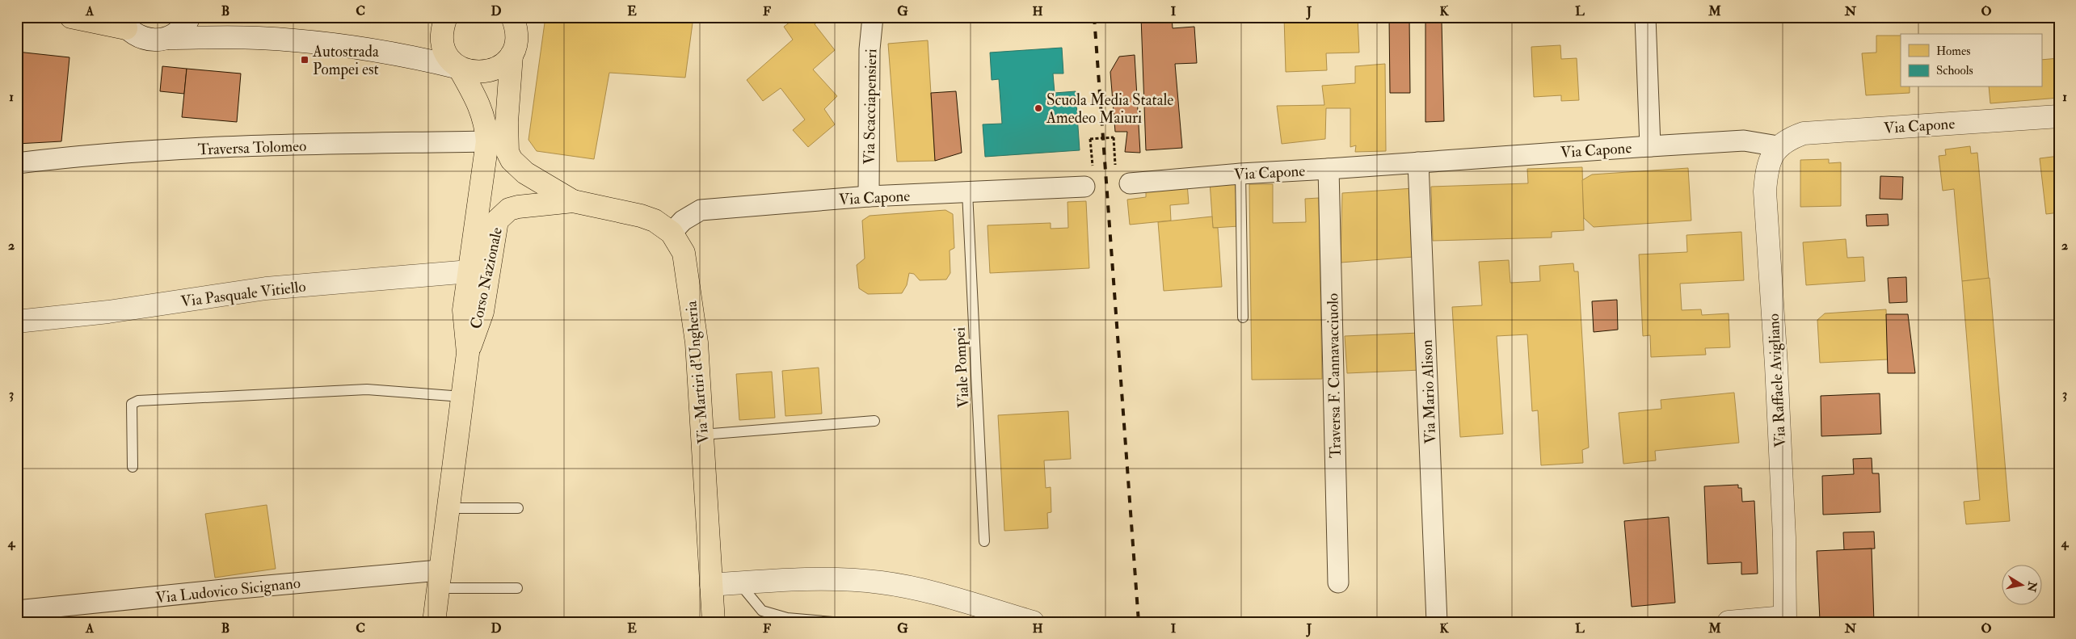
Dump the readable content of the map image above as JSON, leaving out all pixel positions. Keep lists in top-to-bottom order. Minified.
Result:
{"streets":{"main road":["Corso Nazionale","Via Martiri d'Ungheria"],"street":["Via Scacciapensieri","Via Capone","Traversa Tolomeo","Via Pasquale Vitiello","Traversa F. Cannavacciuolo","Via Raffaele Avigliano","Via Mario Alison","Via Ludovico Sicignano"],"lane":["Viale Pompei"]},"crossings":[["Via Scacciapensieri","Via Capone"],["Via Capone","Viale Pompei"],["Via Capone","Via Martiri d'Ungheria"],["Via Capone","Traversa F. Cannavacciuolo"],["Via Capone","Via Raffaele Avigliano"],["Via Capone","Via Mario Alison"],["Traversa Tolomeo","Corso Nazionale"],["Corso Nazionale","Via Pasquale Vitiello"],["Corso Nazionale","Via Martiri d'Ungheria"],["Corso Nazionale","Via Ludovico Sicignano"]],"places":{"transit":["Autostrada Pompei est"],"other":["Scuola Media Statale Amedeo Maiuri"]},"legend":["Homes","Schools"],"north":"right","grid":{"columns":["A","B","C","D","E","F","G","H","I","J","K","L","M","N","O"],"rows":["1","2","3","4"]}}
